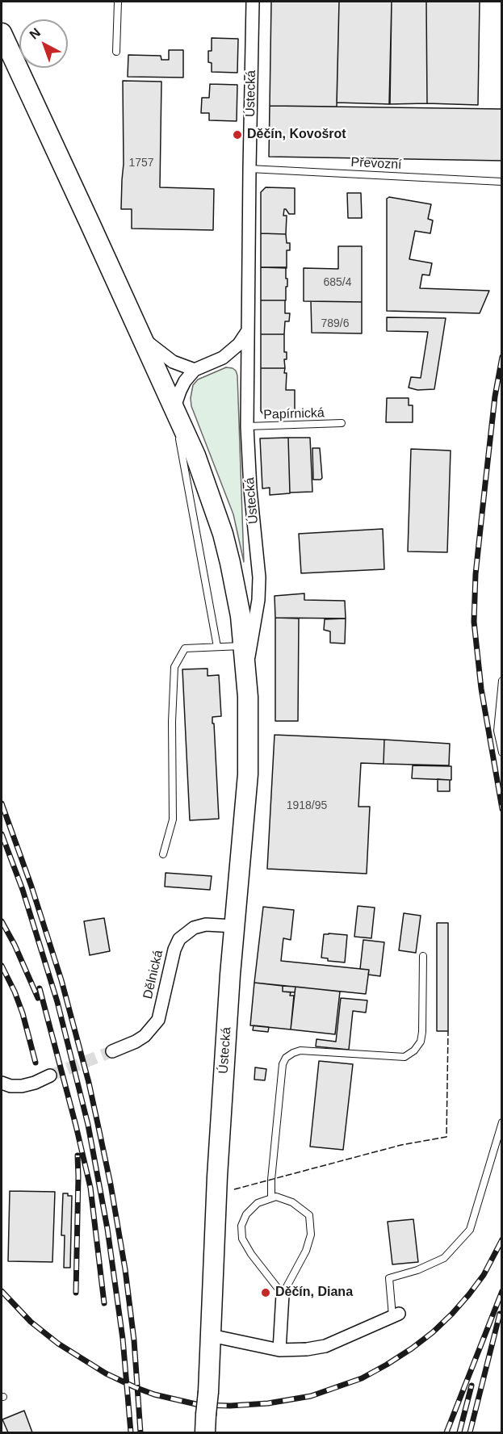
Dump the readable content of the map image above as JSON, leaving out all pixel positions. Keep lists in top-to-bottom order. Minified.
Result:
{"streets":{"main road":["Ústecká"],"street":["Dělnická"],"lane":["Převozní","Papírnická"]},"crossings":[["Ústecká","Převozní"],["Ústecká","Papírnická"],["Ústecká","Dělnická"]],"places":["Děčín, Kovošrot","Děčín, Diana"],"house_numbers":["1757","685/4","789/6","1918/95"],"north":"top left"}
